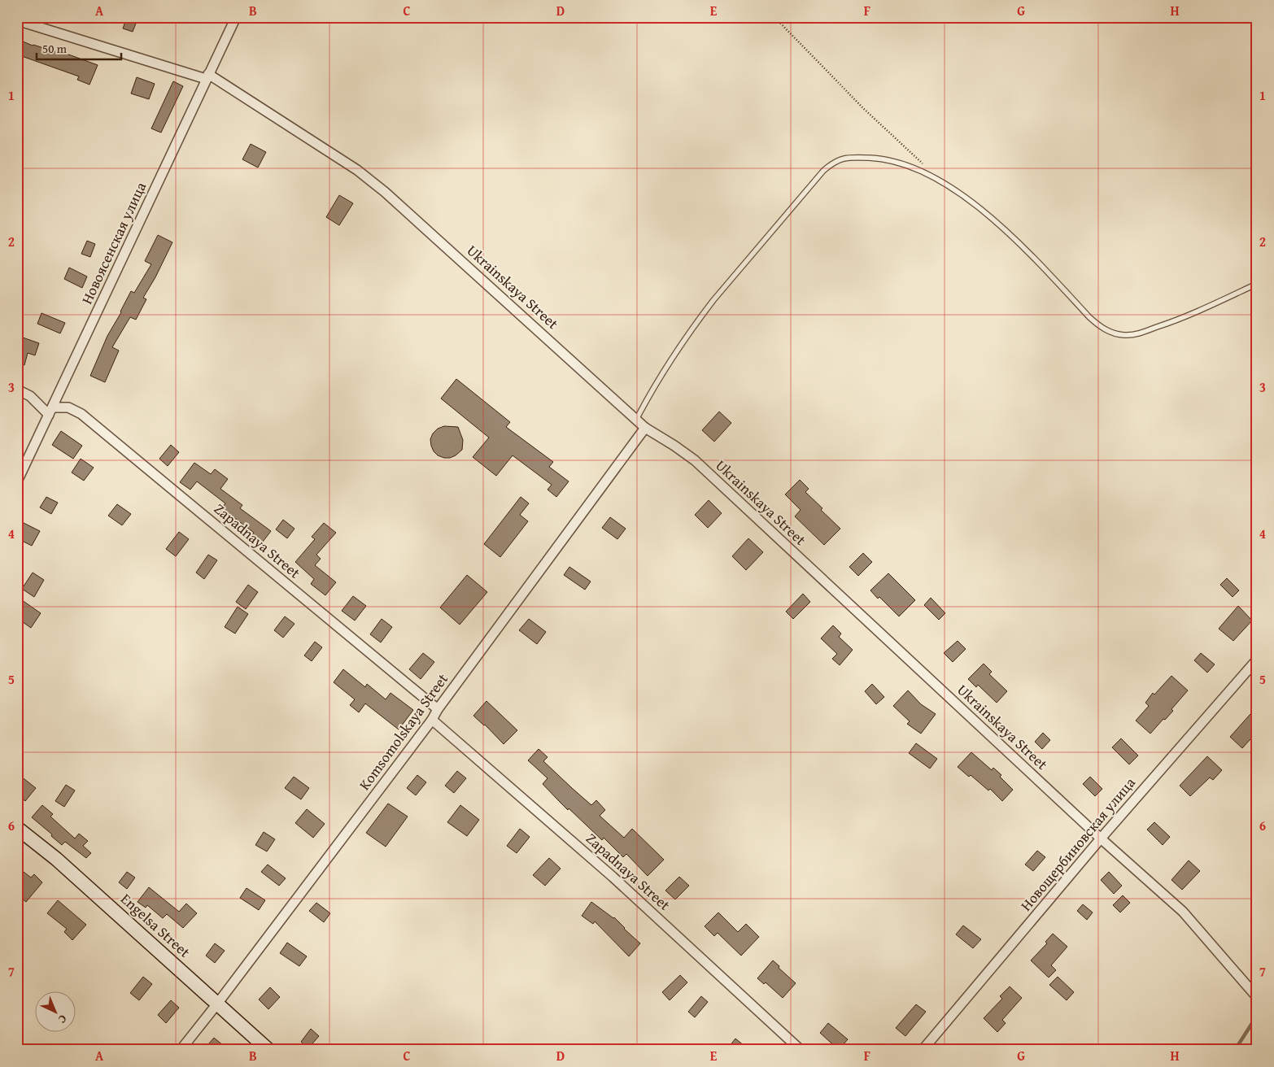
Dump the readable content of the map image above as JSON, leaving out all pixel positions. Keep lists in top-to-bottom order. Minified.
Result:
{"streets":{"main road":["Engelsa Street"],"street":["Новоясенская улица","Ukrainskaya Street","Zapadnaya Street","Komsomolskaya Street","Новощербиновская улица"]},"crossings":[["Новоясенская улица","Ukrainskaya Street"],["Новоясенская улица","Zapadnaya Street"],["Ukrainskaya Street","Komsomolskaya Street"],["Ukrainskaya Street","Новощербиновская улица"],["Zapadnaya Street","Komsomolskaya Street"],["Komsomolskaya Street","Engelsa Street"]],"scale_bar":"50 m","north":"bottom right","grid":{"columns":["A","B","C","D","E","F","G","H"],"rows":["1","2","3","4","5","6","7"]}}
